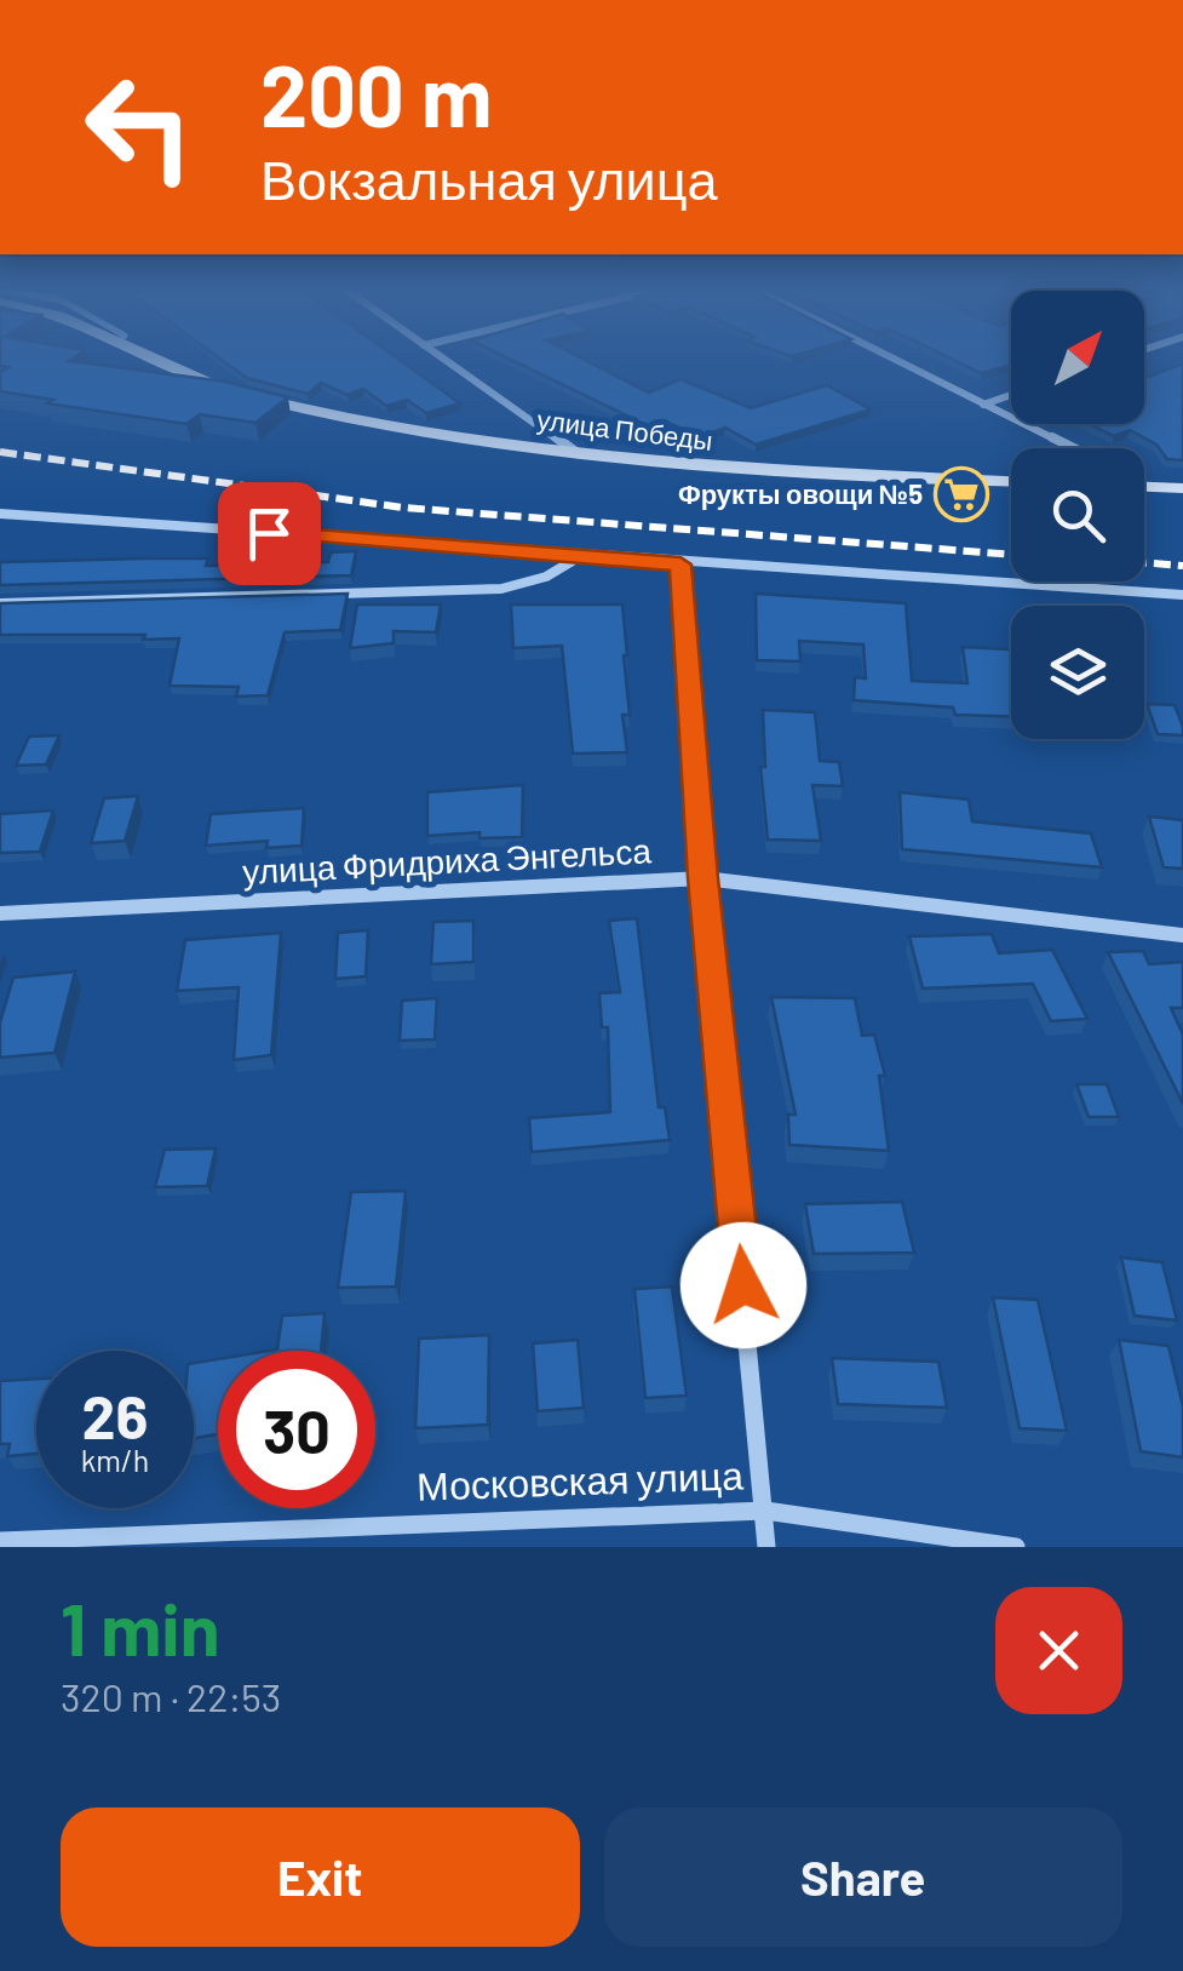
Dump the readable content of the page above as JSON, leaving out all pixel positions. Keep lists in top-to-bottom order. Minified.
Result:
{"streets":{"street":["улица Победы","улица Фридриха Энгельса","Московская улица"]},"places":{"supermarket":["Фрукты овощи №5"]},"north":"top right","page":{"turn":["200 m","Вокзальная улица"],"speed":"26 km/h","limit":"30","heading":["1 min","320 m · 22:53"],"buttons":["Exit","Share"]}}
